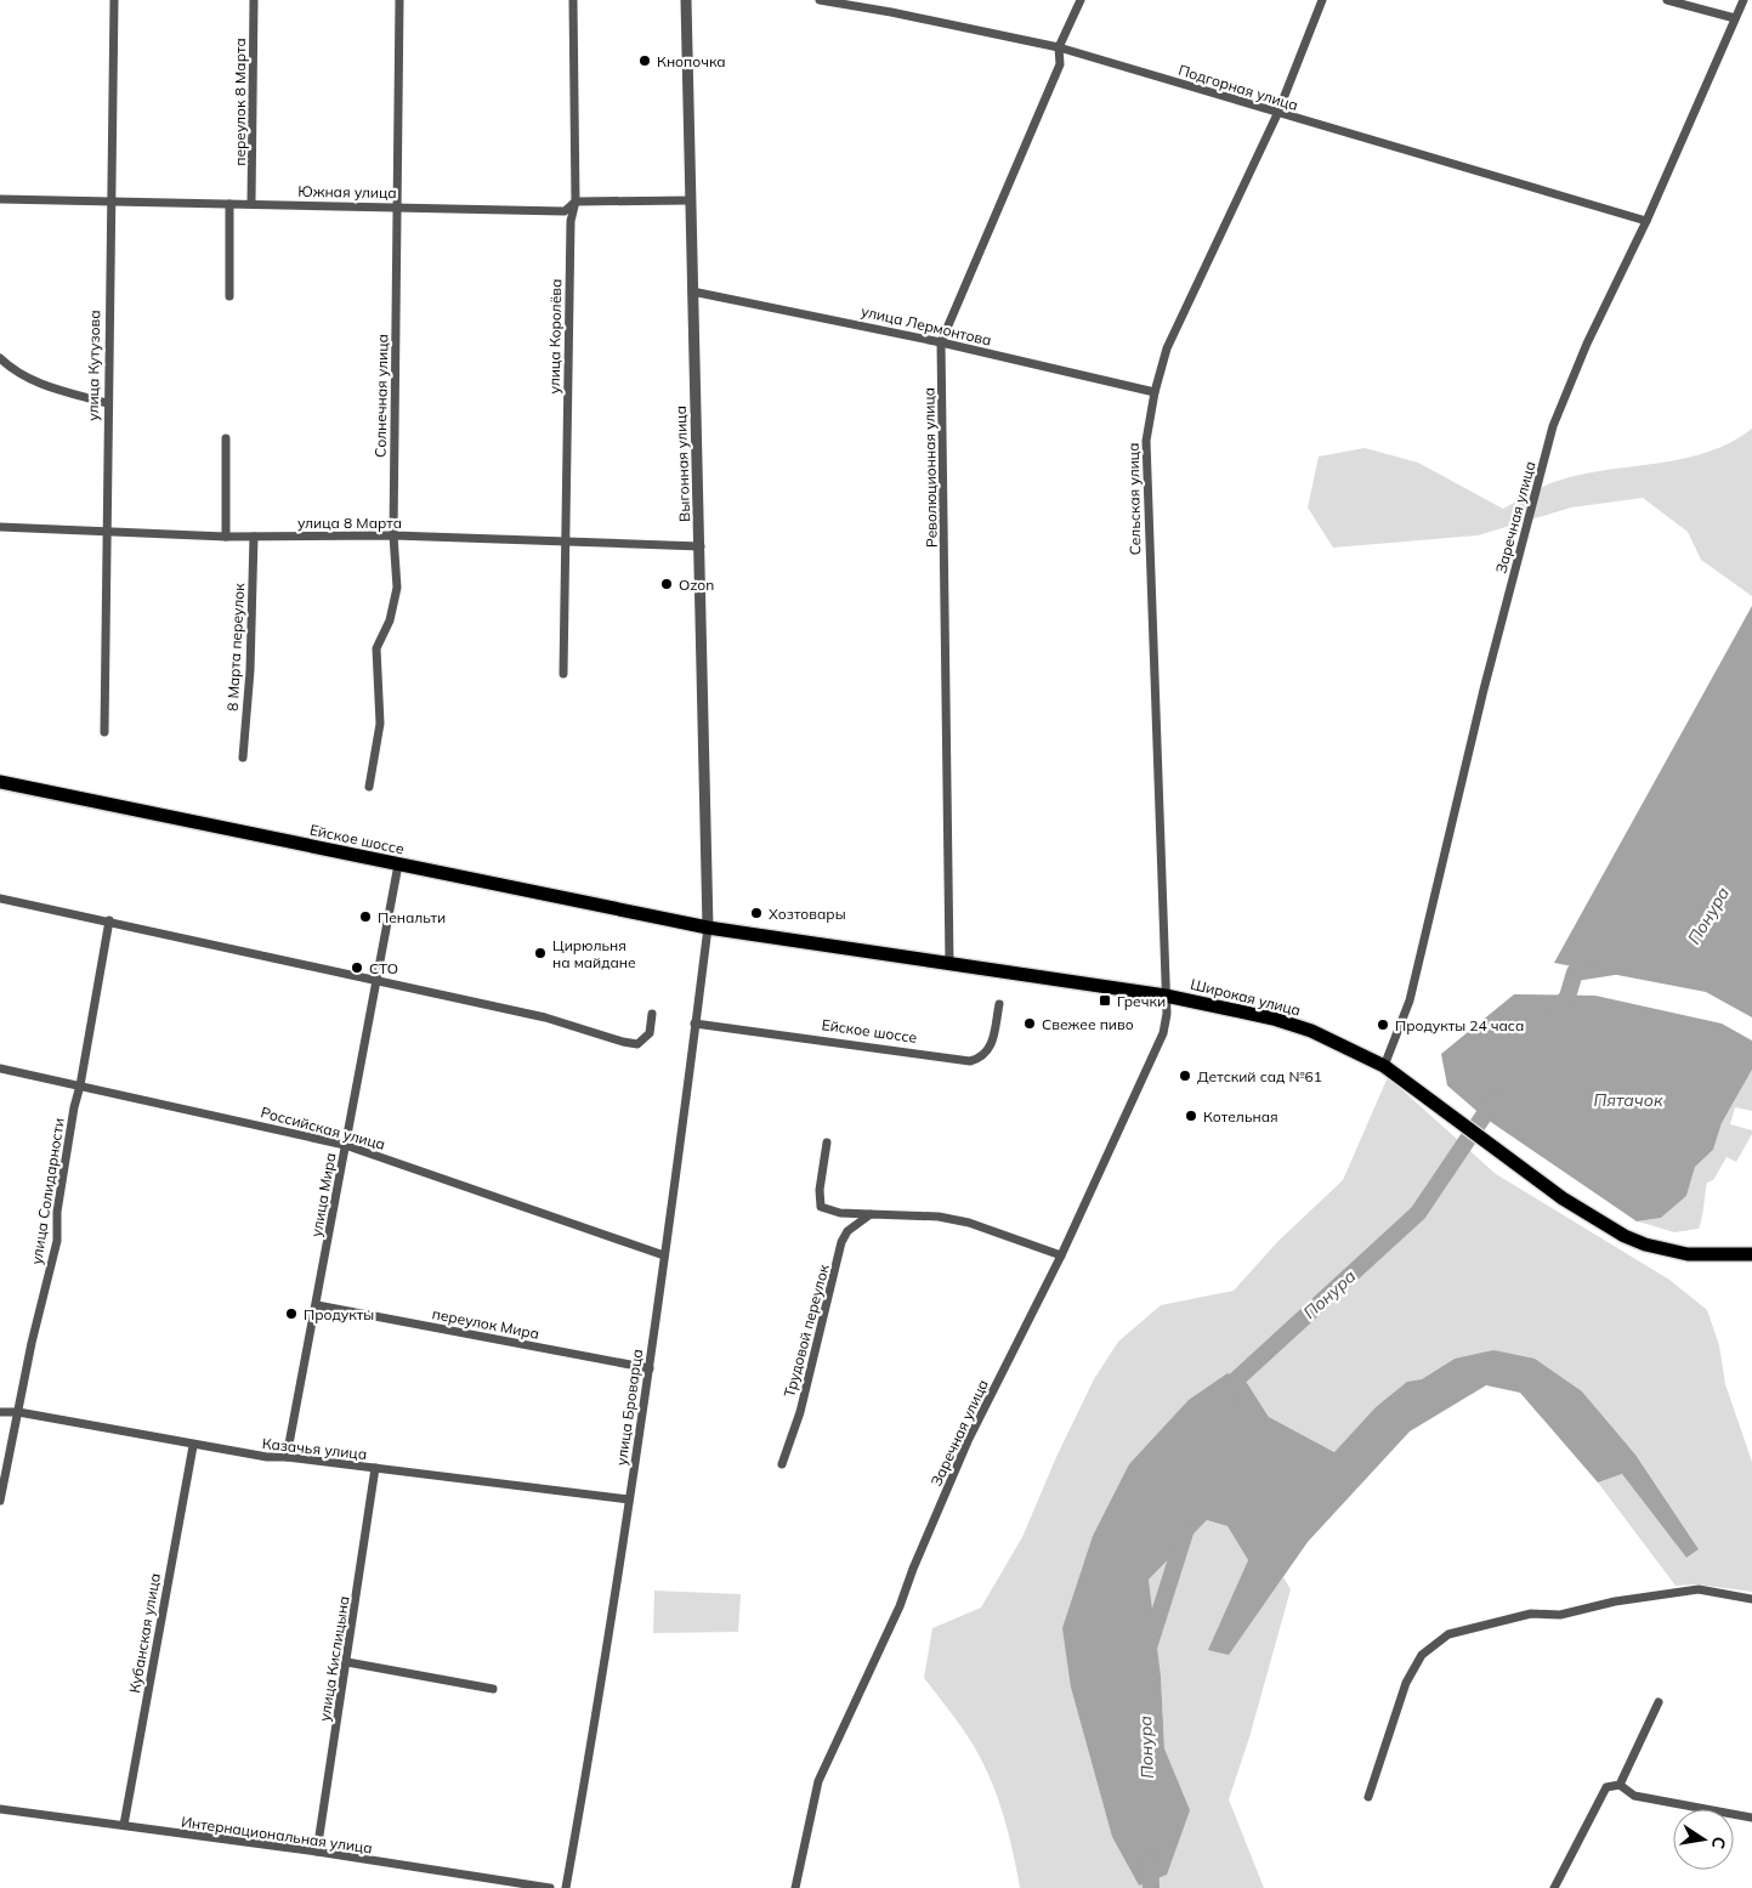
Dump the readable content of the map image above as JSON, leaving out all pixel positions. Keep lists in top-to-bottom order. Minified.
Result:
{"streets":{"main road":["Ейское шоссе","Широкая улица"],"street":["Подгорная улица","переулок 8 Марта","Южная улица","улица Лермонтова","улица Королёва","улица Кутузова","Солнечная улица","Выгонная улица","Революционная улица","Сельская улица","Заречная улица","улица 8 Марта","8 Марта переулок","Российская улица","улица Солидарности","улица Мира","переулок Мира","Трудовой переулок","улица Броварца","Казачья улица","Кубанская улица","улица Кислицына","Интернациональная улица"]},"crossings":[["Подгорная улица","Революционная улица"],["Подгорная улица","Сельская улица"],["Подгорная улица","Заречная улица"],["переулок 8 Марта","Южная улица"],["Южная улица","улица Королёва"],["Южная улица","улица Кутузова"],["Южная улица","Солнечная улица"],["Южная улица","Выгонная улица"],["улица Лермонтова","Выгонная улица"],["улица Лермонтова","Революционная улица"],["улица Лермонтова","Сельская улица"],["улица Королёва","улица 8 Марта"],["улица Кутузова","улица 8 Марта"],["Солнечная улица","улица 8 Марта"],["Выгонная улица","улица 8 Марта"],["Выгонная улица","Ейское шоссе"],["Выгонная улица","Широкая улица"],["Выгонная улица","улица Броварца"],["Революционная улица","Широкая улица"],["Сельская улица","Заречная улица"],["Сельская улица","Широкая улица"],["Заречная улица","Широкая улица"],["улица 8 Марта","8 Марта переулок"],["Ейское шоссе","Широкая улица"],["Ейское шоссе","улица Мира"],["Ейское шоссе","улица Броварца"],["Широкая улица","улица Броварца"],["Российская улица","улица Солидарности"],["Российская улица","улица Мира"],["Российская улица","улица Броварца"],["улица Солидарности","Казачья улица"],["улица Мира","переулок Мира"],["улица Мира","Казачья улица"],["переулок Мира","улица Броварца"],["улица Броварца","Казачья улица"],["Казачья улица","Кубанская улица"],["Казачья улица","улица Кислицына"],["Кубанская улица","Интернациональная улица"],["улица Кислицына","Интернациональная улица"]],"water":["Понура","Пятачок"],"places":{"other":["Кнопочка","Ozon","Хозтовары","Пенальти","Цирюльня на майдане","СТО","Свежее пиво","Продукты 24 часа","Детский сад №61","Котельная","Продукты"],"transit":["Гречки"]},"north":"right"}
